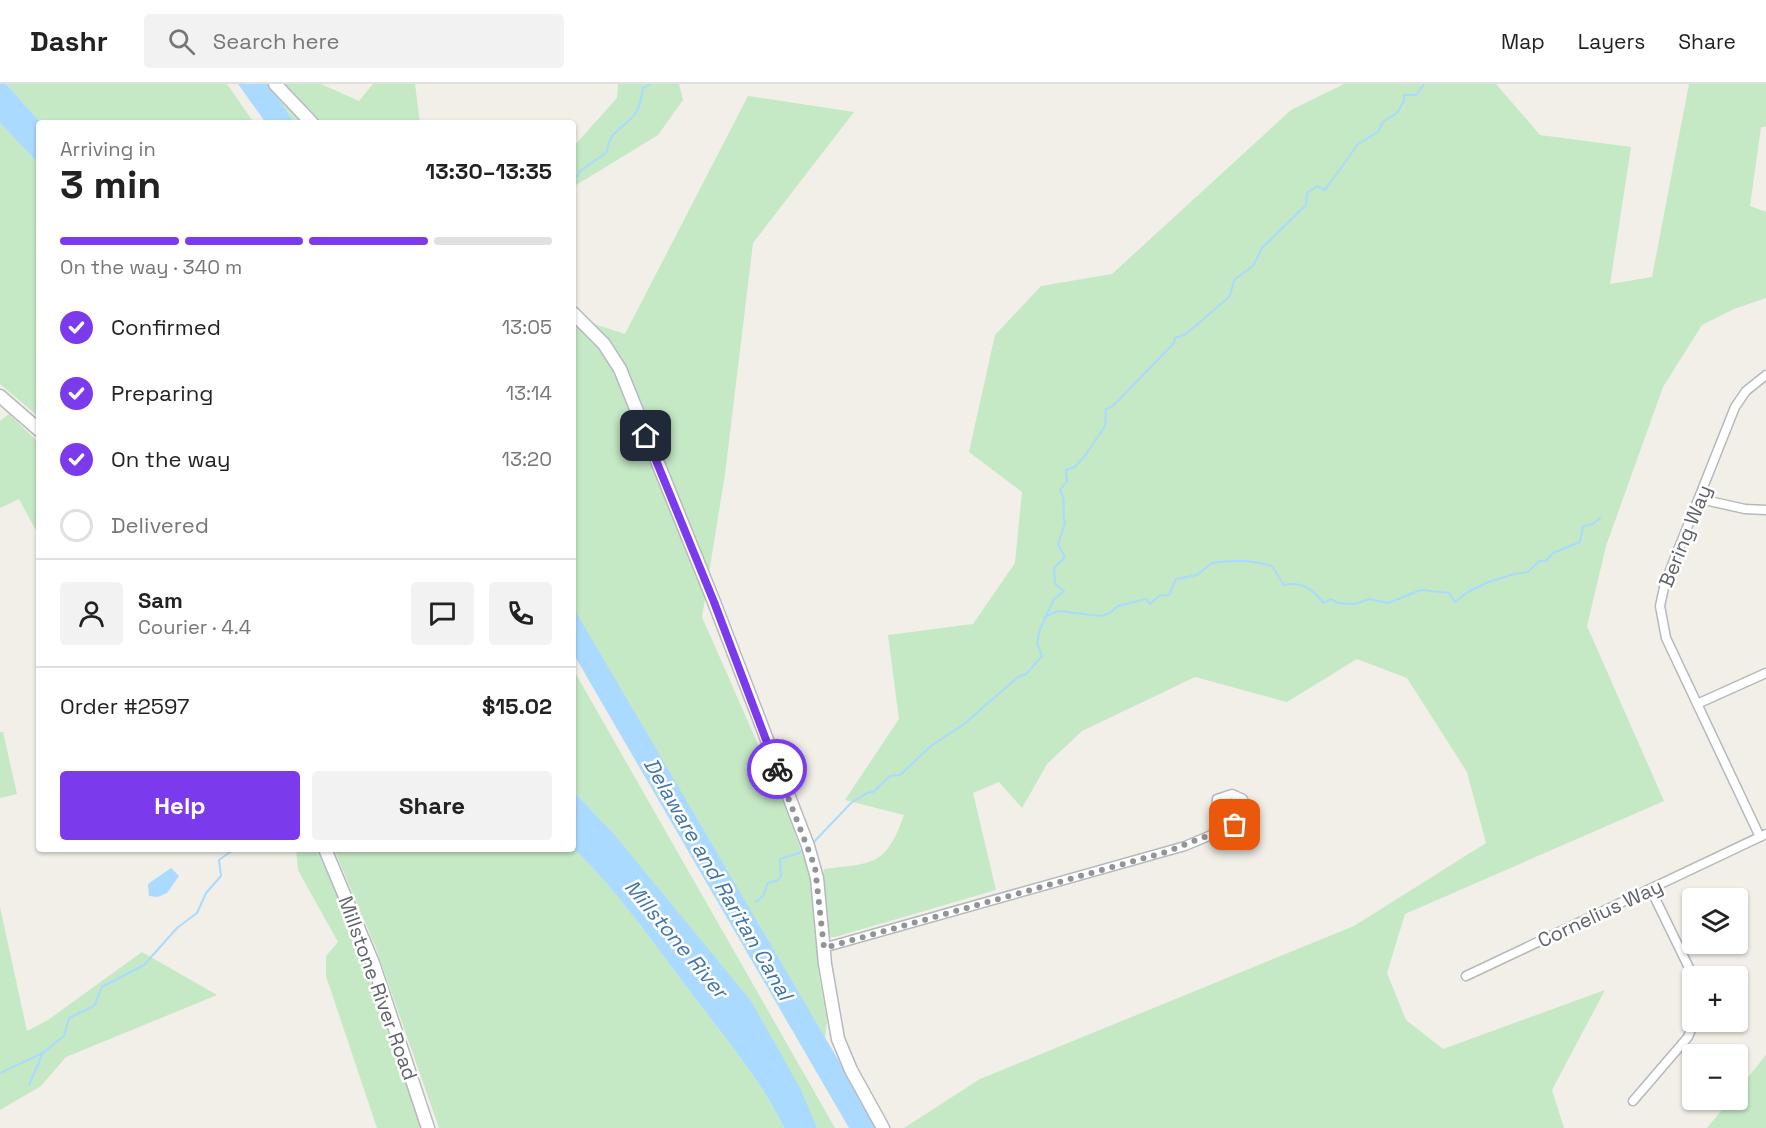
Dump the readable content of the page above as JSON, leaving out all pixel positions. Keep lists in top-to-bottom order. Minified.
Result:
{"streets":{"street":["Bering Way","Cornelius Way","Millstone River Road"]},"crossings":[["Bering Way","Cornelius Way"]],"water":["Delaware and Raritan Canal","Millstone River"],"page":{"header":"Dashr","search":"Search here","nav":["Map","Layers","Share"],"heading":["3 min","Arriving in","13:30–13:35"],"panel":["Sam","Courier · 4.4","Order #2597","$15.02"],"bar":"On the way · 340 m","list":[["Confirmed","13:05"],["Preparing","13:14"],["On the way","13:20"],"Delivered"],"buttons":["Help","Share"],"map_buttons":["+","−"]}}
